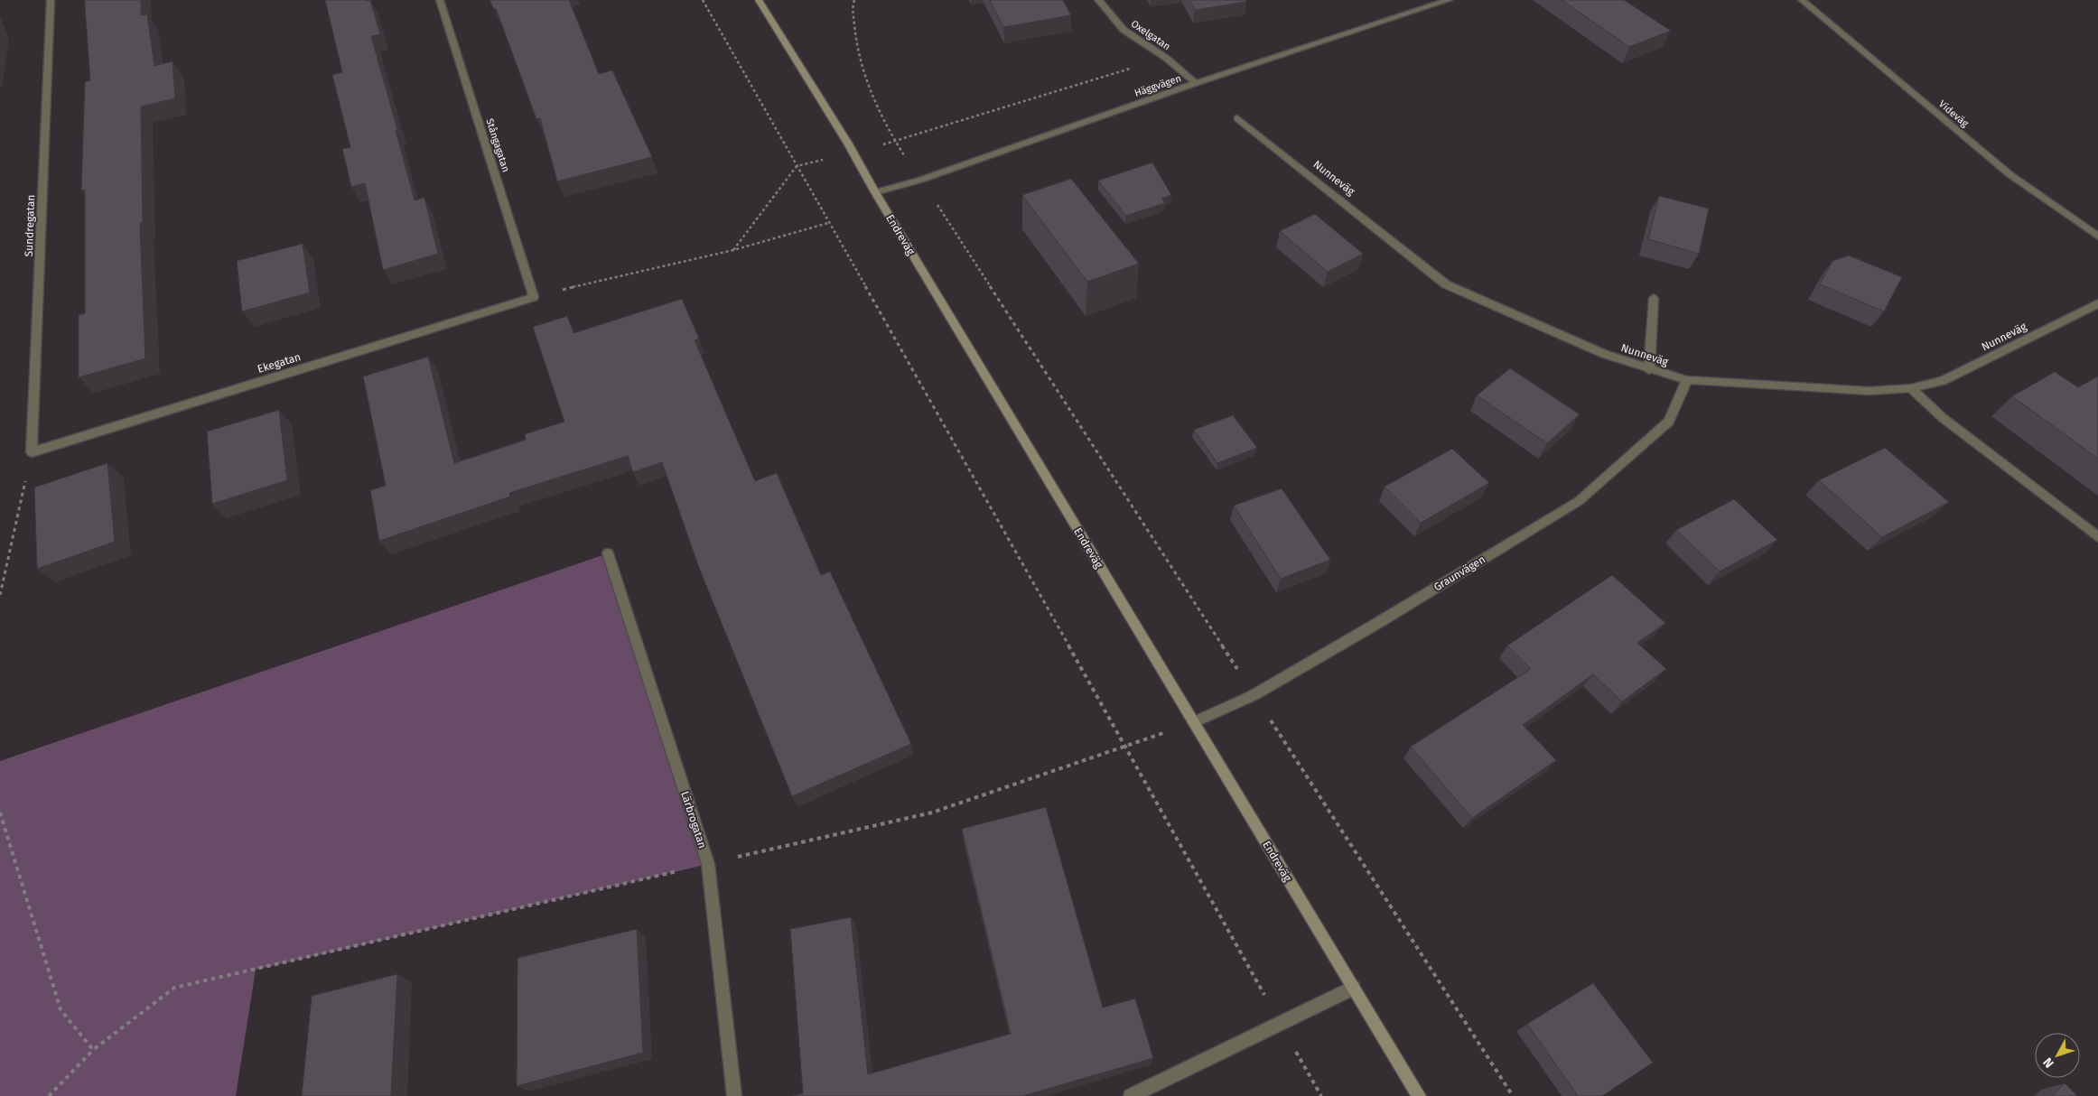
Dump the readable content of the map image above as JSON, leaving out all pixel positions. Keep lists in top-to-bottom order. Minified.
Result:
{"streets":{"main road":["Endreväg"],"street":["Oxelgatan","Häggvägen","Videväg","Stångagatan","Nunneväg","Sundregatan","Ekegatan","Graunvägen","Lärbrogatan"]},"crossings":[["Oxelgatan","Häggvägen"],["Häggvägen","Endreväg"],["Stångagatan","Ekegatan"],["Nunneväg","Graunvägen"],["Sundregatan","Ekegatan"],["Endreväg","Graunvägen"]],"north":"bottom left"}
